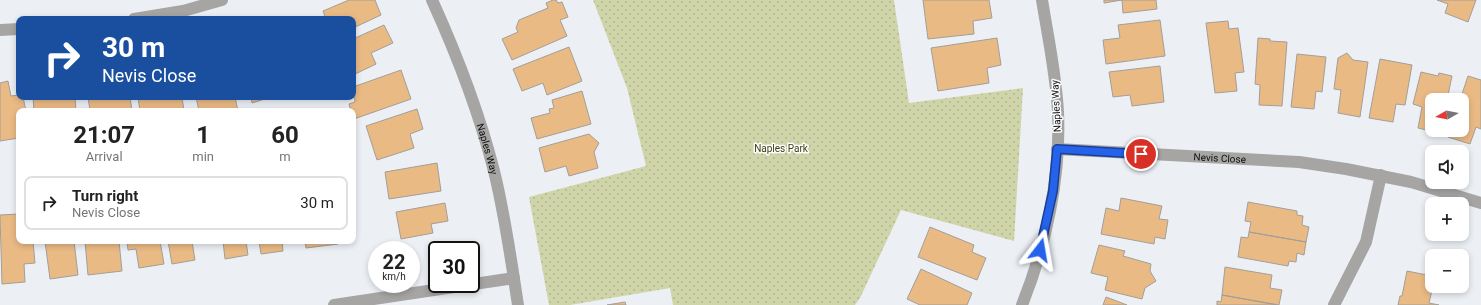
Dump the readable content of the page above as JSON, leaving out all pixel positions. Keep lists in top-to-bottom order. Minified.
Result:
{"streets":{"street":["Naples Way","Nevis Close"]},"crossings":[["Naples Way","Nevis Close"]],"parks":["Naples Park"],"north":"left","page":{"turn":["30 m","Nevis Close"],"map_buttons":["+","−"],"eta":["21:07","Arrival","1","min","60","m"],"list":[{"name":"Turn right","note":"Nevis Close","value":"30 m"}],"speed":"22 km/h","limit":"30"}}
